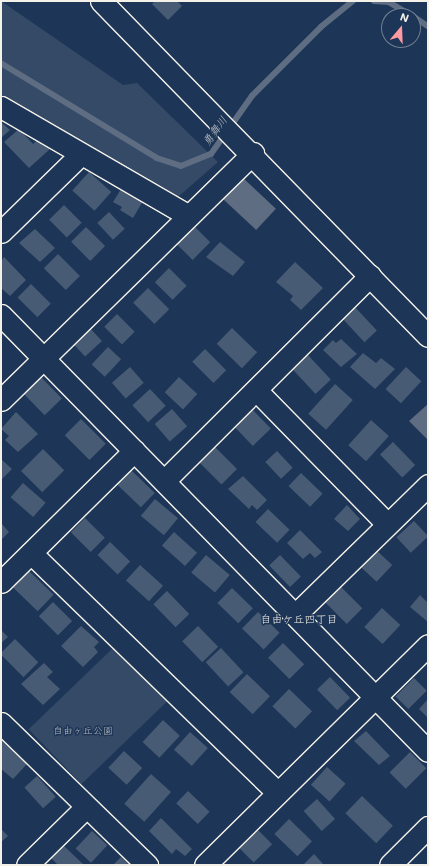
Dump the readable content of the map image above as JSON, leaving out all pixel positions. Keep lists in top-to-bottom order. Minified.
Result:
{"districts":["自由ケ丘四丁目"],"water":["勇舞川"],"parks":["自由ヶ丘公園"],"north":"top"}
